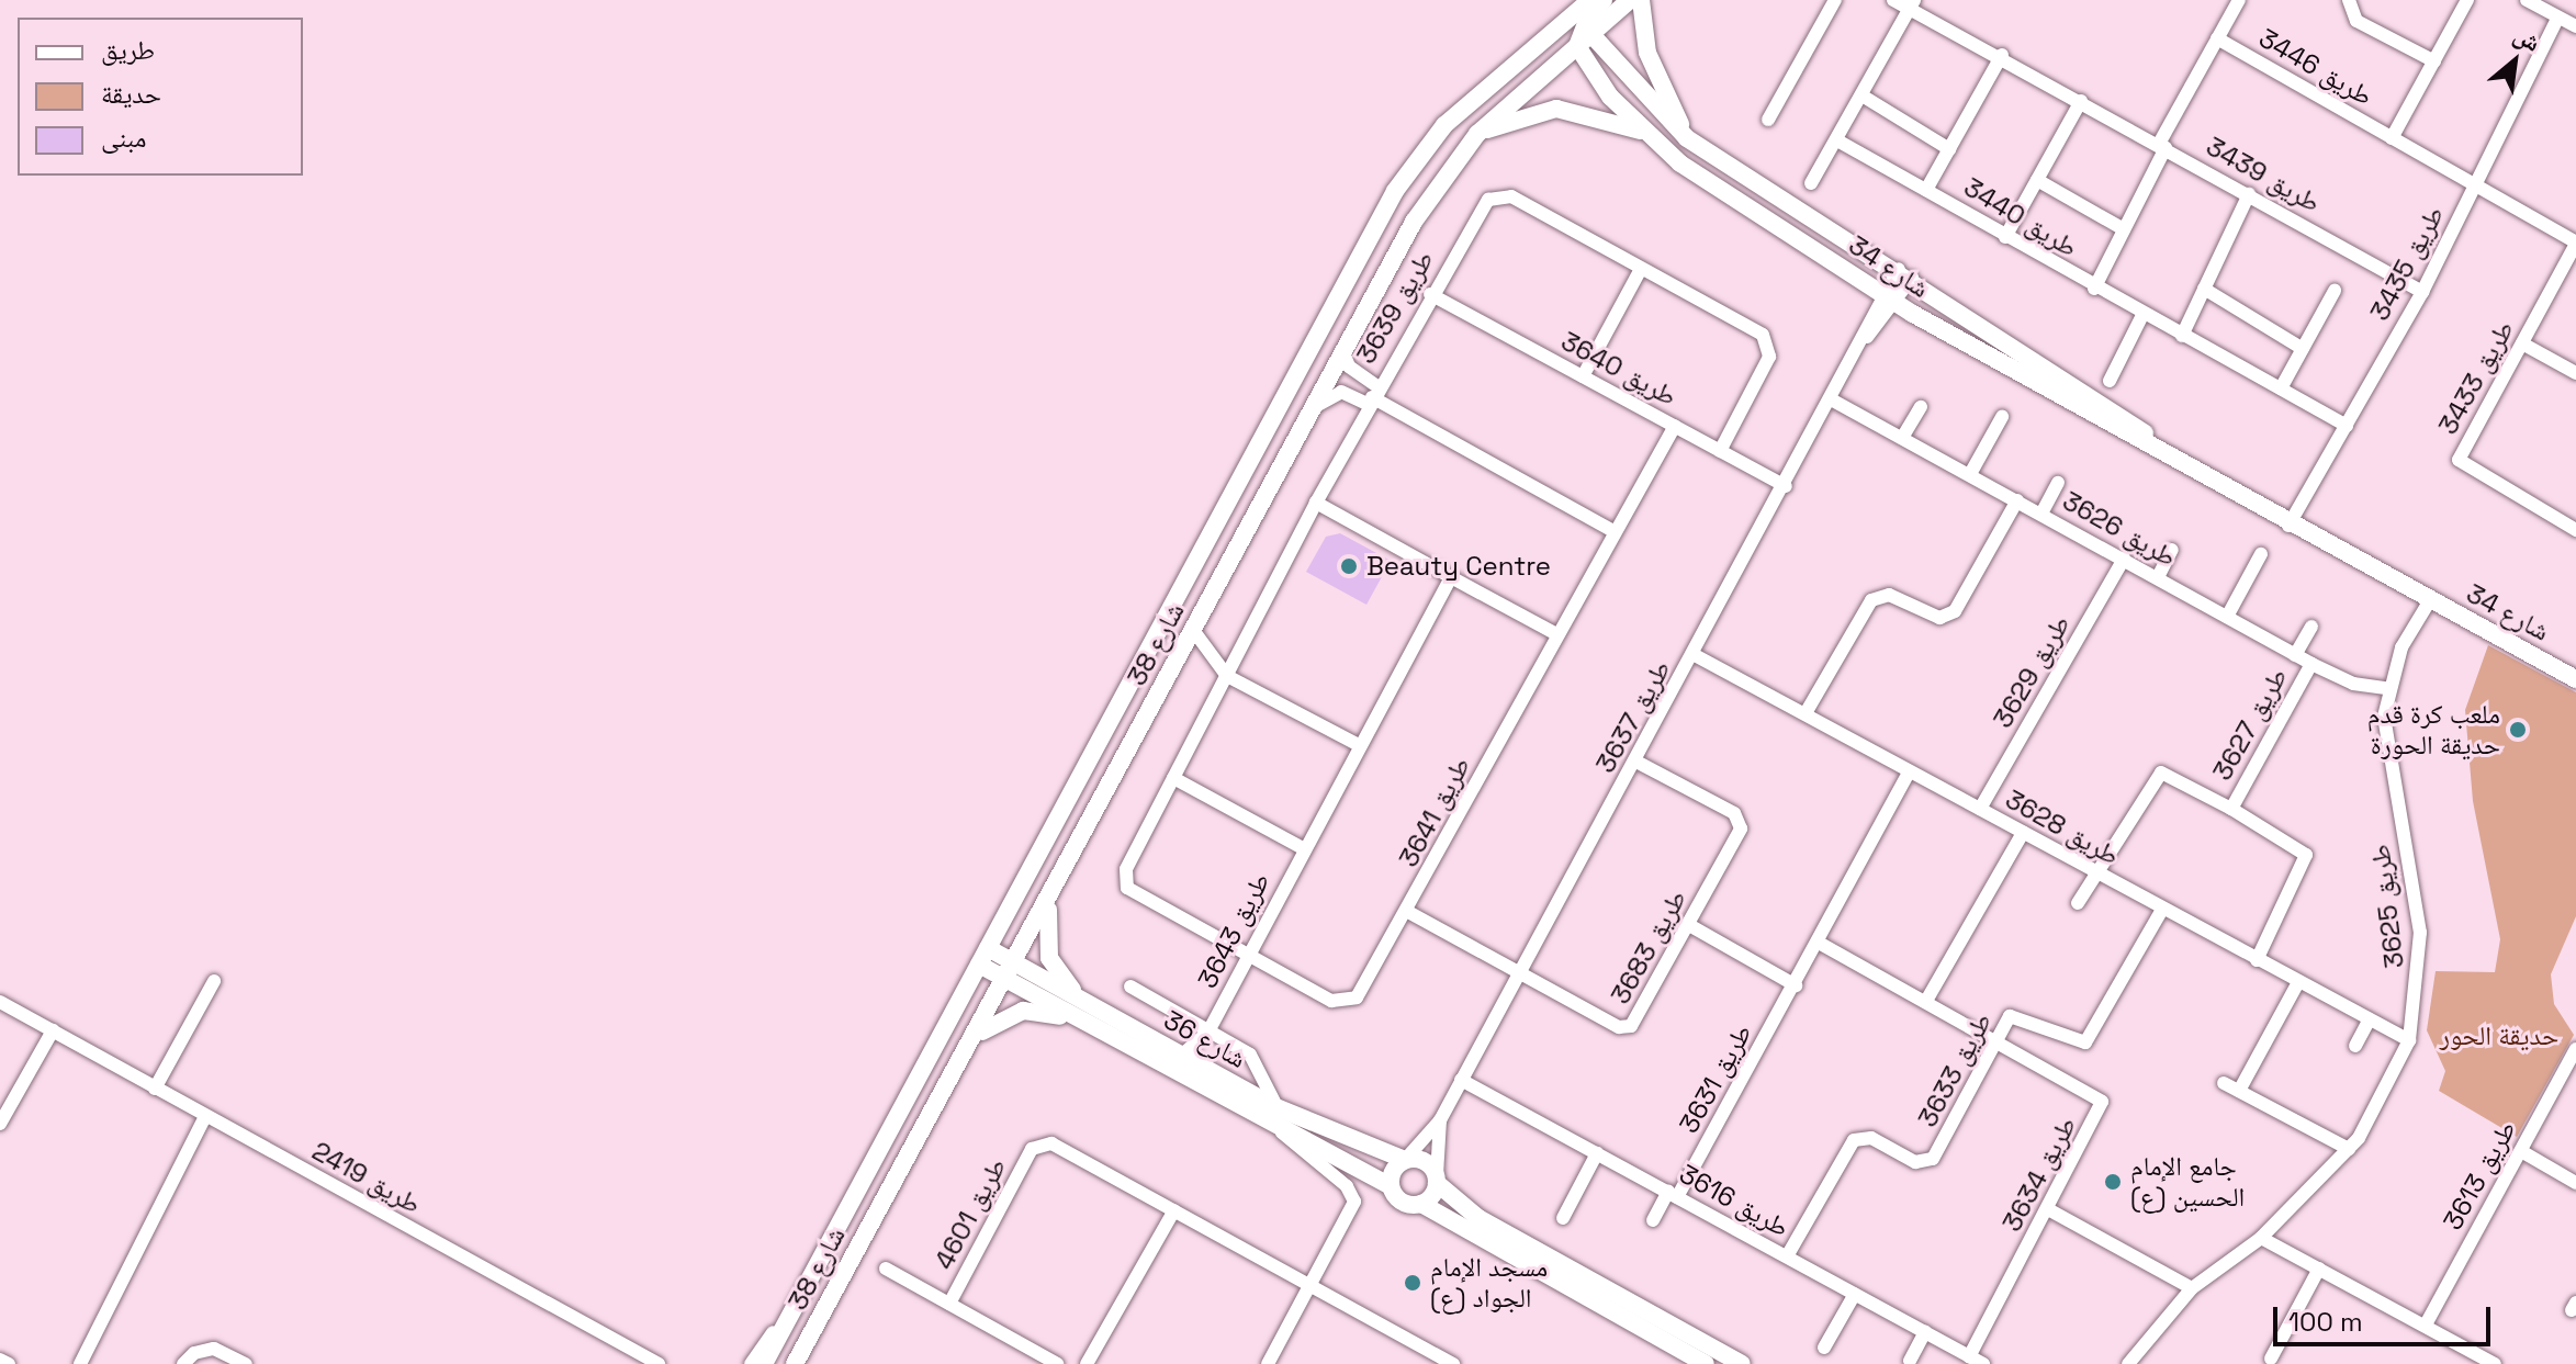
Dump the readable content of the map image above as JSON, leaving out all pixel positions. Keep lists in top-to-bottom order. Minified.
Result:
{"streets":{"street":["طريق 3446","طريق 3439","طريق 3440","طريق 3435","شارع 34","طريق 3639","طريق 3640","طريق 3433","طريق 3626","شارع 38","طريق 3629","طريق 3637","طريق 3627","طريق 3641","طريق 3628","طريق 3625","طريق 3643","طريق 3683","شارع 36","طريق 3633","طريق 3631","طريق 3634","طريق 3613","طريق 2419","طريق 3616","طريق 4601"]},"crossings":[["طريق 3446","طريق 3435"],["طريق 3446","طريق 3433"],["طريق 3439","طريق 3435"],["طريق 3440","طريق 3435"],["طريق 3435","شارع 34"],["طريق 3435","طريق 3433"],["شارع 34","شارع 38"],["شارع 34","طريق 3637"],["شارع 34","طريق 3625"],["طريق 3639","طريق 3640"],["طريق 3639","طريق 3641"],["طريق 3640","طريق 3637"],["طريق 3640","طريق 3641"],["طريق 3626","طريق 3629"],["طريق 3626","طريق 3637"],["طريق 3626","طريق 3627"],["طريق 3626","طريق 3625"],["شارع 38","شارع 36"],["طريق 3629","طريق 3628"],["طريق 3637","طريق 3628"],["طريق 3637","طريق 3683"],["طريق 3637","شارع 36"],["طريق 3637","طريق 3616"],["طريق 3627","طريق 3628"],["طريق 3641","طريق 3643"],["طريق 3641","طريق 3683"],["طريق 3628","طريق 3625"],["طريق 3628","طريق 3633"],["طريق 3628","طريق 3631"],["طريق 3633","طريق 3634"],["طريق 3633","طريق 3616"],["طريق 3631","طريق 3634"],["طريق 3631","طريق 3616"],["طريق 3634","طريق 3616"]],"parks":["حديقة الحور"],"places":["Beauty Centre","ملعب كرة قدم حديقة الحورة","جامع الإمام الحسين (ع)","مسجد الإمام الجواد (ع)"],"legend":["طريق","حديقة","مبنى"],"scale_bar":"100 m","north":"top right"}
